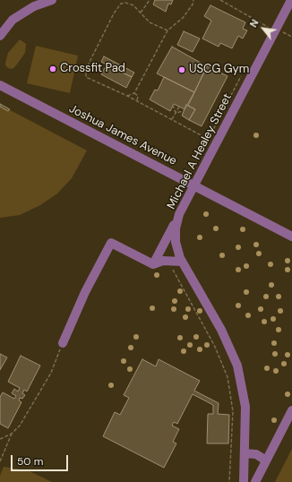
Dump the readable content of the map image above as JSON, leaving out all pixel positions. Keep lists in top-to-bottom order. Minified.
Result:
{"streets":{"street":["Joshua James Avenue","Michael A Healey Street"]},"crossings":[["Joshua James Avenue","Michael A Healey Street"]],"places":["Crossfit Pad","USCG Gym"],"scale_bar":"50 m","north":"top left"}
